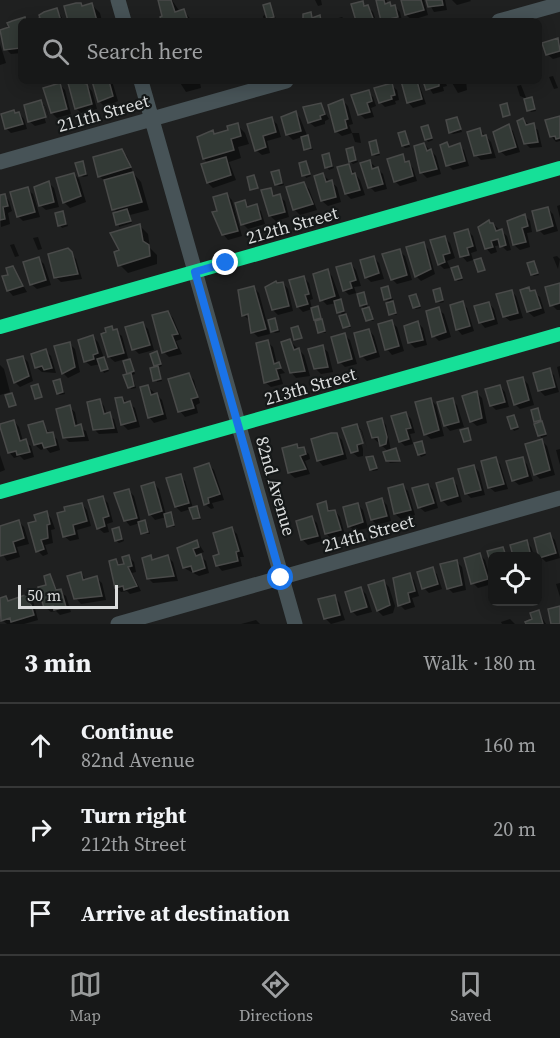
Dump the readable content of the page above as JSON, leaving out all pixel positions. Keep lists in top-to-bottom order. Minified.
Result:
{"streets":{"street":["211th Street","212th Street","213th Street","82nd Avenue","214th Street"]},"crossings":[["211th Street","82nd Avenue"],["212th Street","82nd Avenue"],["213th Street","82nd Avenue"],["82nd Avenue","214th Street"]],"scale_bar":"50 m","page":{"search":"Search here","scale":"50 m","heading":["3 min","Walk · 180 m"],"list":[["Continue","82nd Avenue","160 m"],["Turn right","212th Street","20 m"],"Arrive at destination"],"nav":["Map","Directions","Saved"]}}
